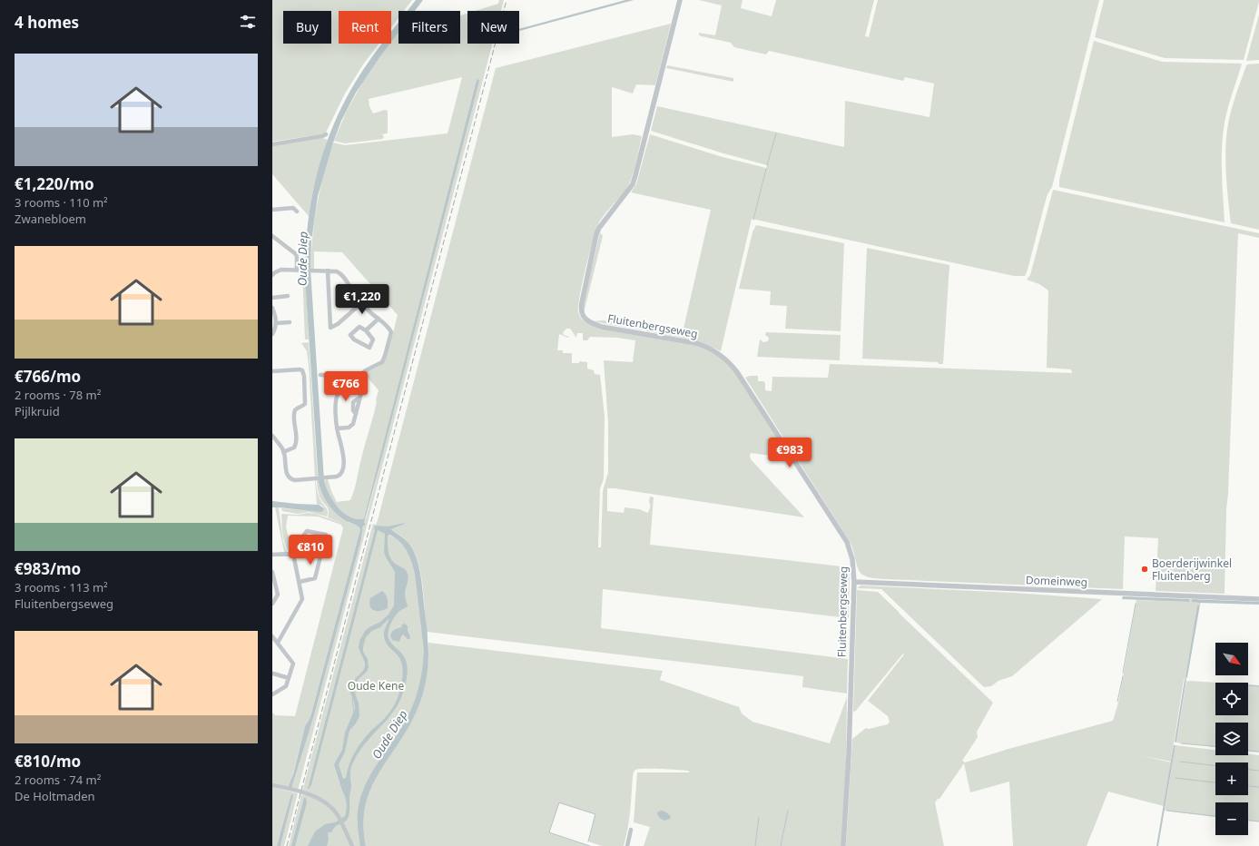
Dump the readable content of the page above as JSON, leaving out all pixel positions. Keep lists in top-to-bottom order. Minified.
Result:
{"streets":{"street":["Fluitenbergseweg","Domeinweg"]},"crossings":[["Fluitenbergseweg","Domeinweg"]],"water":["Oude Diep"],"parks":["Oude Kene"],"places":["Boerderijwinkel Fluitenberg"],"north":"bottom right","page":{"heading":"4 homes","chip":["Buy","Rent","Filters","New"],"list":[{"name":"€1,220/mo","note":"3 rooms · 110 m² · Zwanebloem"},{"name":"€766/mo","note":"2 rooms · 78 m² · Pijlkruid"},{"name":"€983/mo","note":"3 rooms · 113 m² · Fluitenbergseweg"},{"name":"€810/mo","note":"2 rooms · 74 m² · De Holtmaden"}],"price":["€1,220","€766","€983","€810"],"map_buttons":["+","−"]}}
